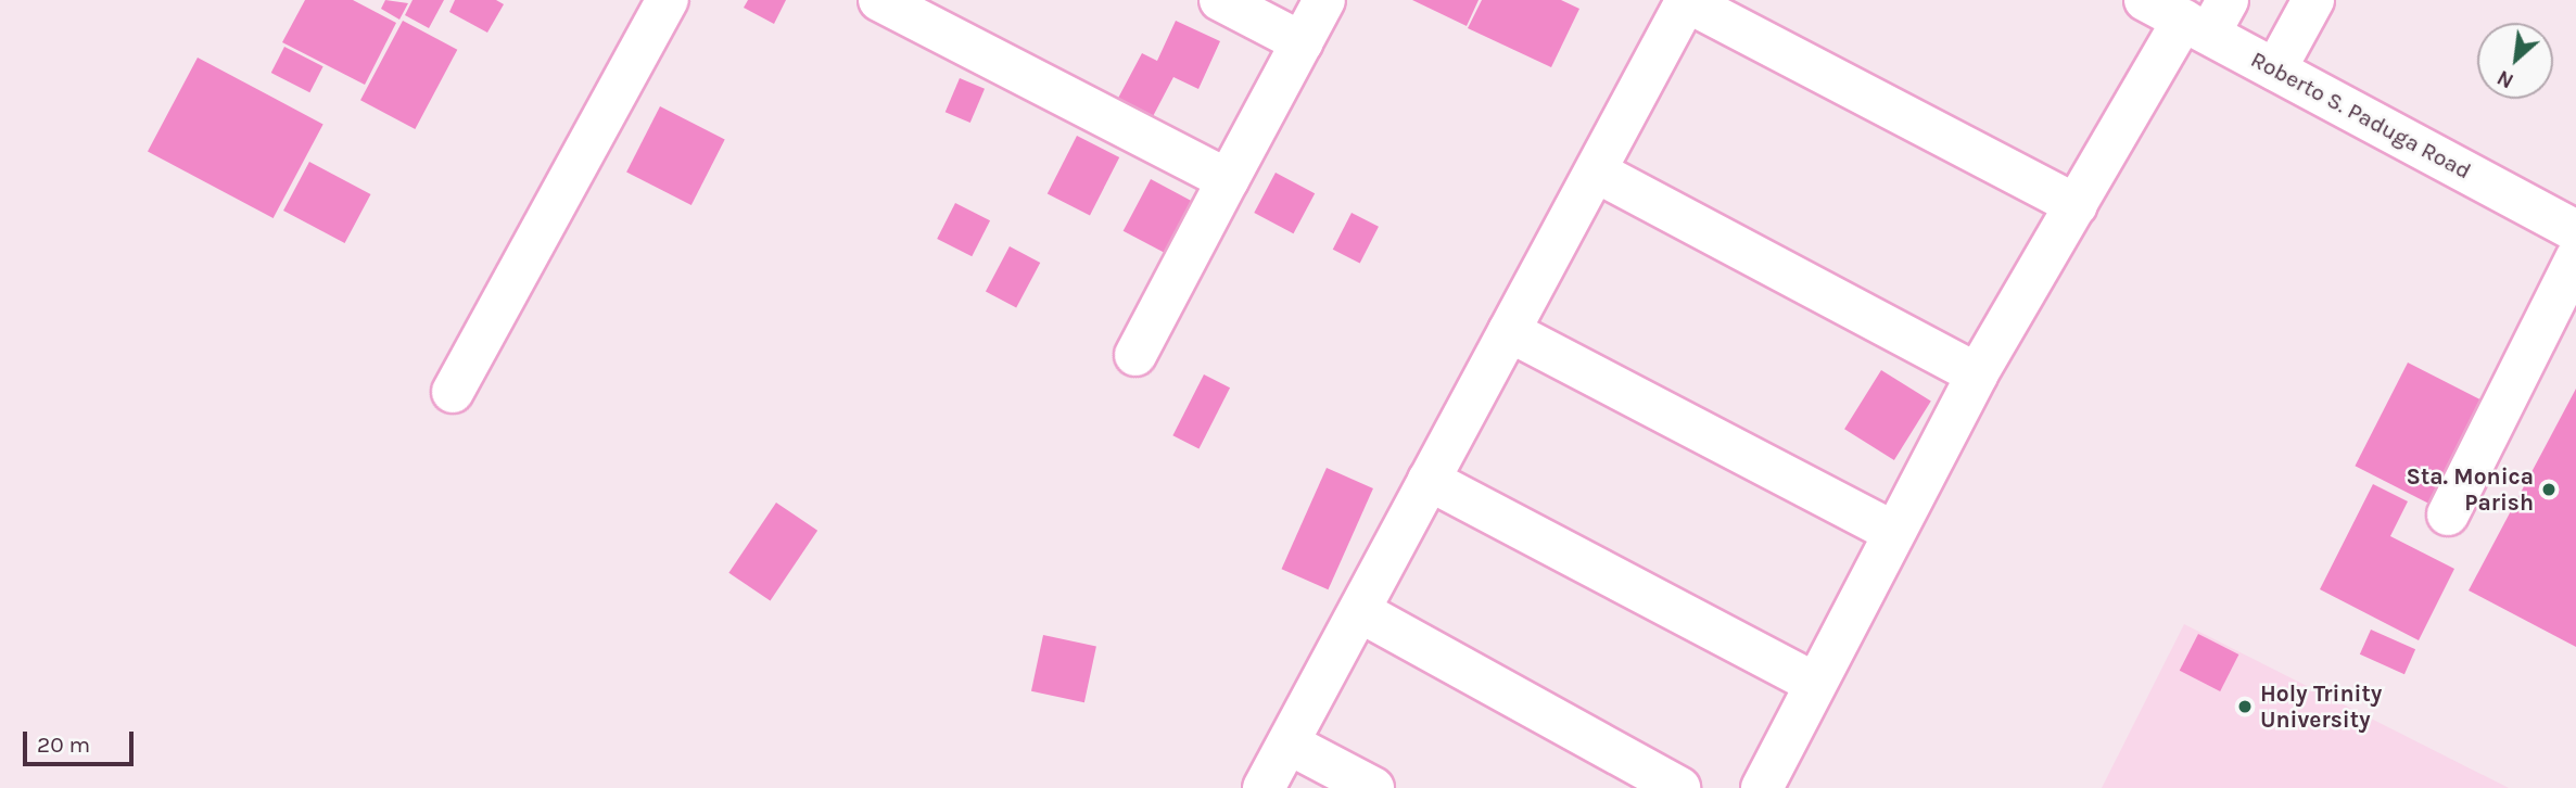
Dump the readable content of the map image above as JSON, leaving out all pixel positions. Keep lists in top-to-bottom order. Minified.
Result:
{"streets":{"street":["Roberto S. Paduga Road"]},"places":["Sta. Monica Parish","Holy Trinity University"],"scale_bar":"20 m","north":"bottom left"}
